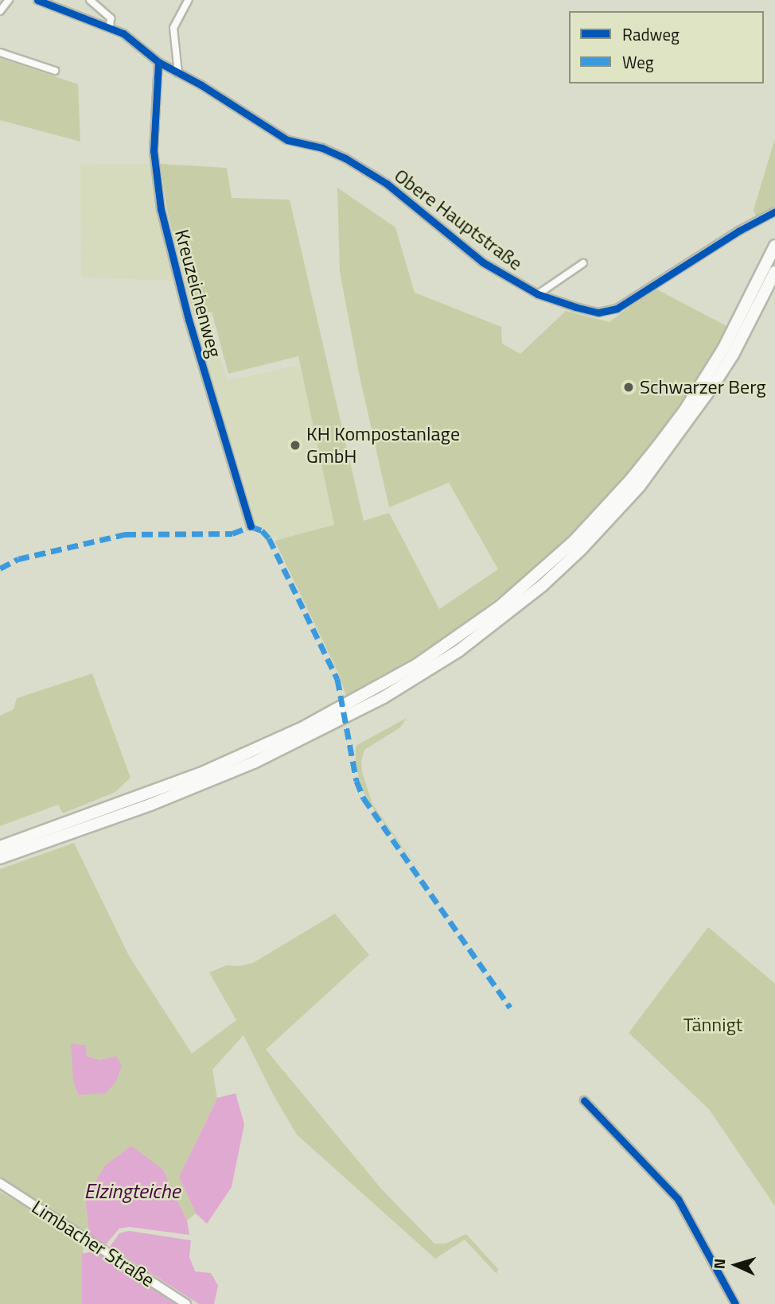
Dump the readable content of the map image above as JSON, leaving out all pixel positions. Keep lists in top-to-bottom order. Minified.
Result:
{"streets":{"main road":["Limbacher Straße"],"street":["Obere Hauptstraße","Kreuzeichenweg"]},"crossings":[["Obere Hauptstraße","Kreuzeichenweg"]],"water":["Elzingteiche"],"parks":["Tännigt"],"places":["Schwarzer Berg","KH Kompostanlage GmbH"],"legend":["Radweg","Weg"],"north":"left"}
